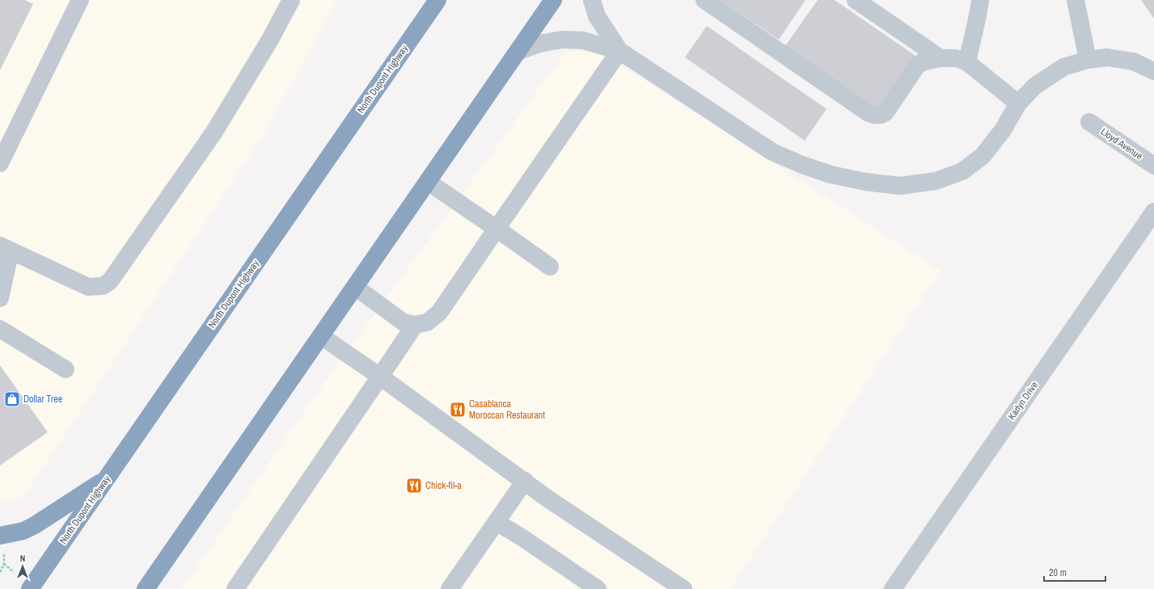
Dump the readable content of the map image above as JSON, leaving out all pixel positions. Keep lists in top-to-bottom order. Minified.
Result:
{"streets":{"highway":["North Dupont Highway"],"street":["Lloyd Avenue","Karlyn Drive"]},"places":{"shop":["Dollar Tree"],"restaurant":["Casablanca Moroccan Restaurant","Chick-fil-a"]},"scale_bar":"20 m","north":"top"}
